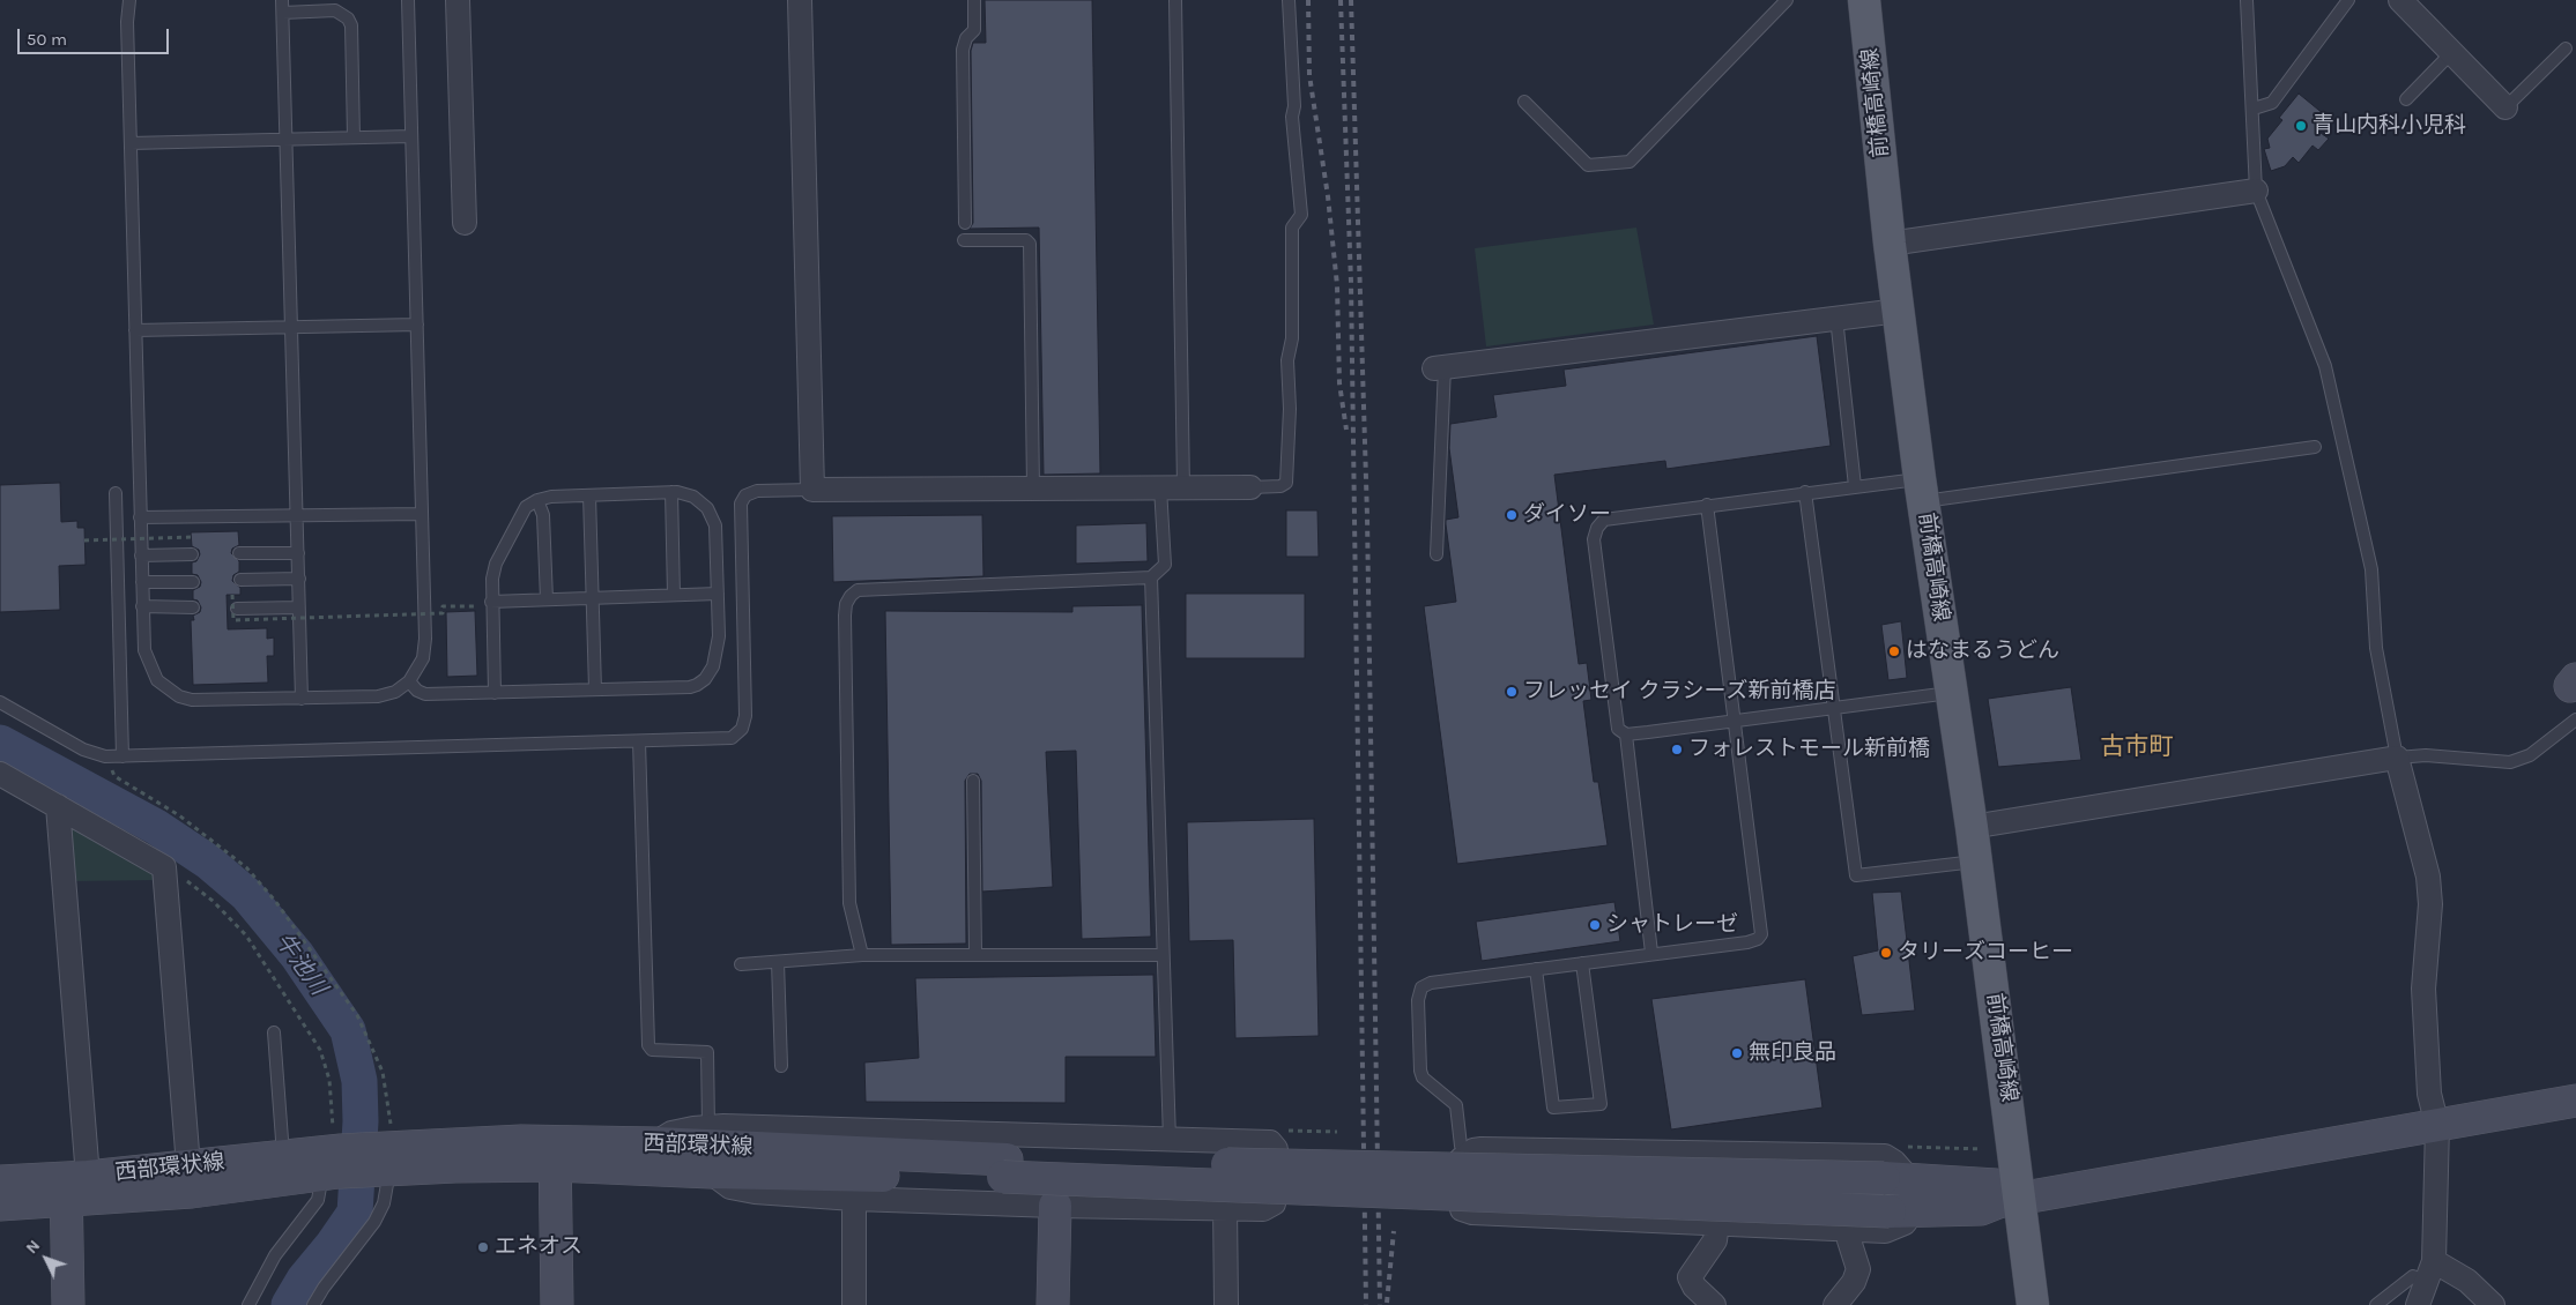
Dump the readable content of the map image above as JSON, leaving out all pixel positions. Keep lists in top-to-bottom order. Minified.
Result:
{"streets":{"main road":["前橋高崎線"],"street":["西部環状線"]},"districts":["古市町"],"water":["牛池川"],"places":["青山内科小児科","ダイソー","はなまるうどん","フレッセイ クラシーズ新前橋店","フォレストモール新前橋","シャトレーゼ","タリーズコーヒー","無印良品","エネオス"],"scale_bar":"50 m","north":"top left"}
